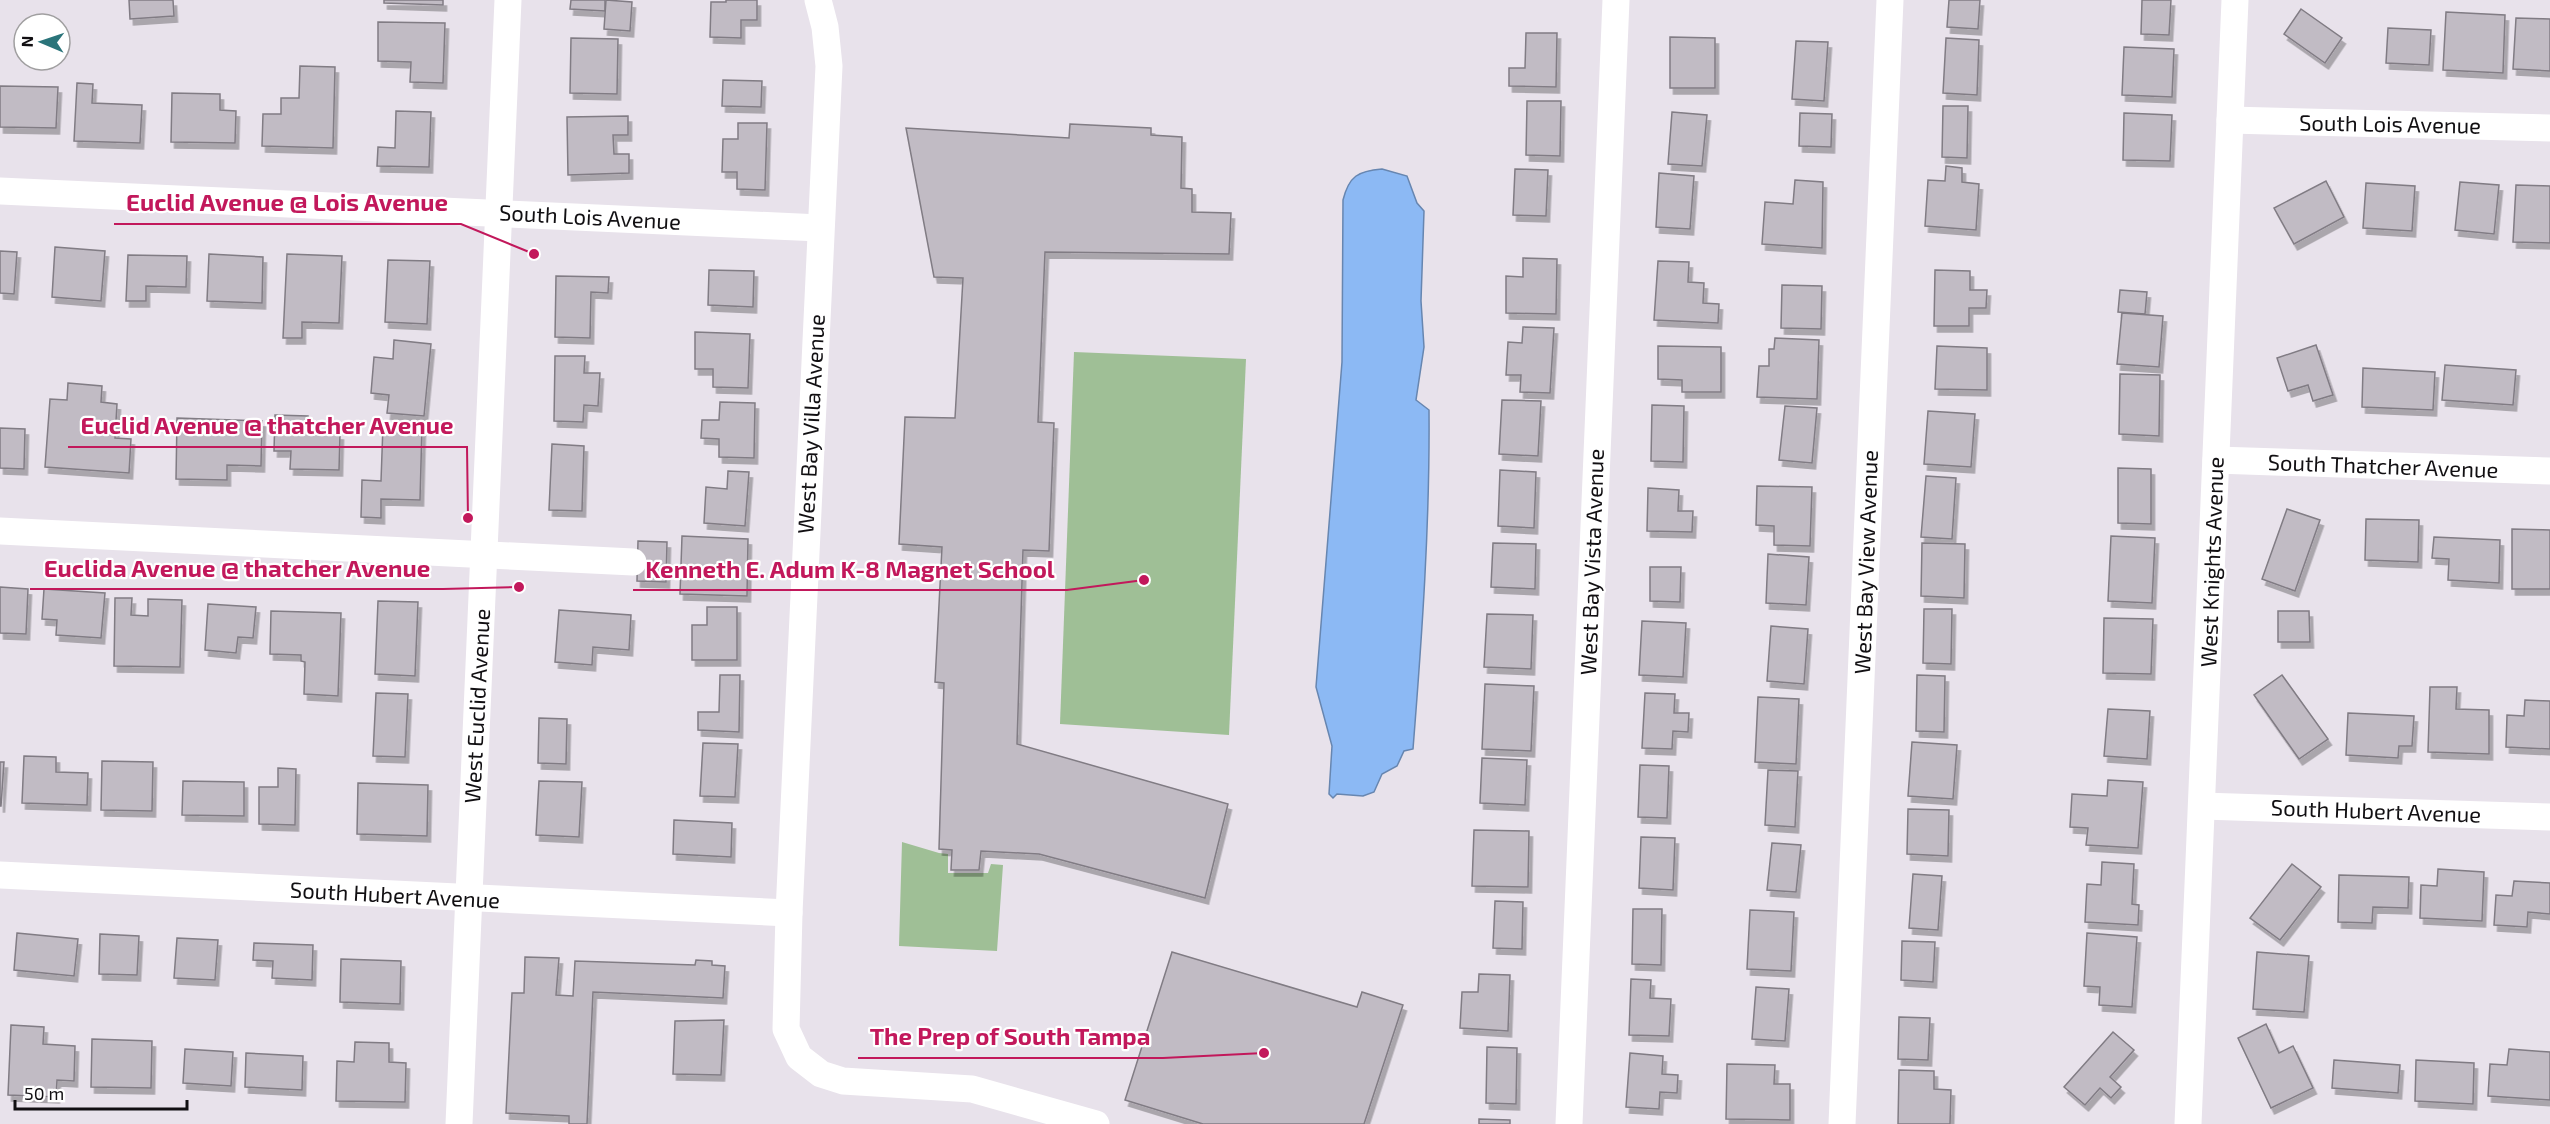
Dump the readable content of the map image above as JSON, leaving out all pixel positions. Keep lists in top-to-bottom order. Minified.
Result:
{"streets":{"street":["South Lois Avenue","West Bay Villa Avenue","South Thatcher Avenue","West Bay Vista Avenue","West Bay View Avenue","West Knights Avenue","West Euclid Avenue","South Hubert Avenue"]},"crossings":[["South Lois Avenue","West Bay Villa Avenue"],["South Lois Avenue","West Knights Avenue"],["South Lois Avenue","West Euclid Avenue"],["West Bay Villa Avenue","South Hubert Avenue"],["South Thatcher Avenue","West Knights Avenue"],["West Knights Avenue","South Hubert Avenue"],["West Euclid Avenue","South Hubert Avenue"]],"places":["Euclid Avenue @ Lois Avenue","Euclid Avenue @ thatcher Avenue","Kenneth E. Adum K-8 Magnet School","Euclida Avenue @ thatcher Avenue","The Prep of South Tampa"],"scale_bar":"50 m","north":"left"}
